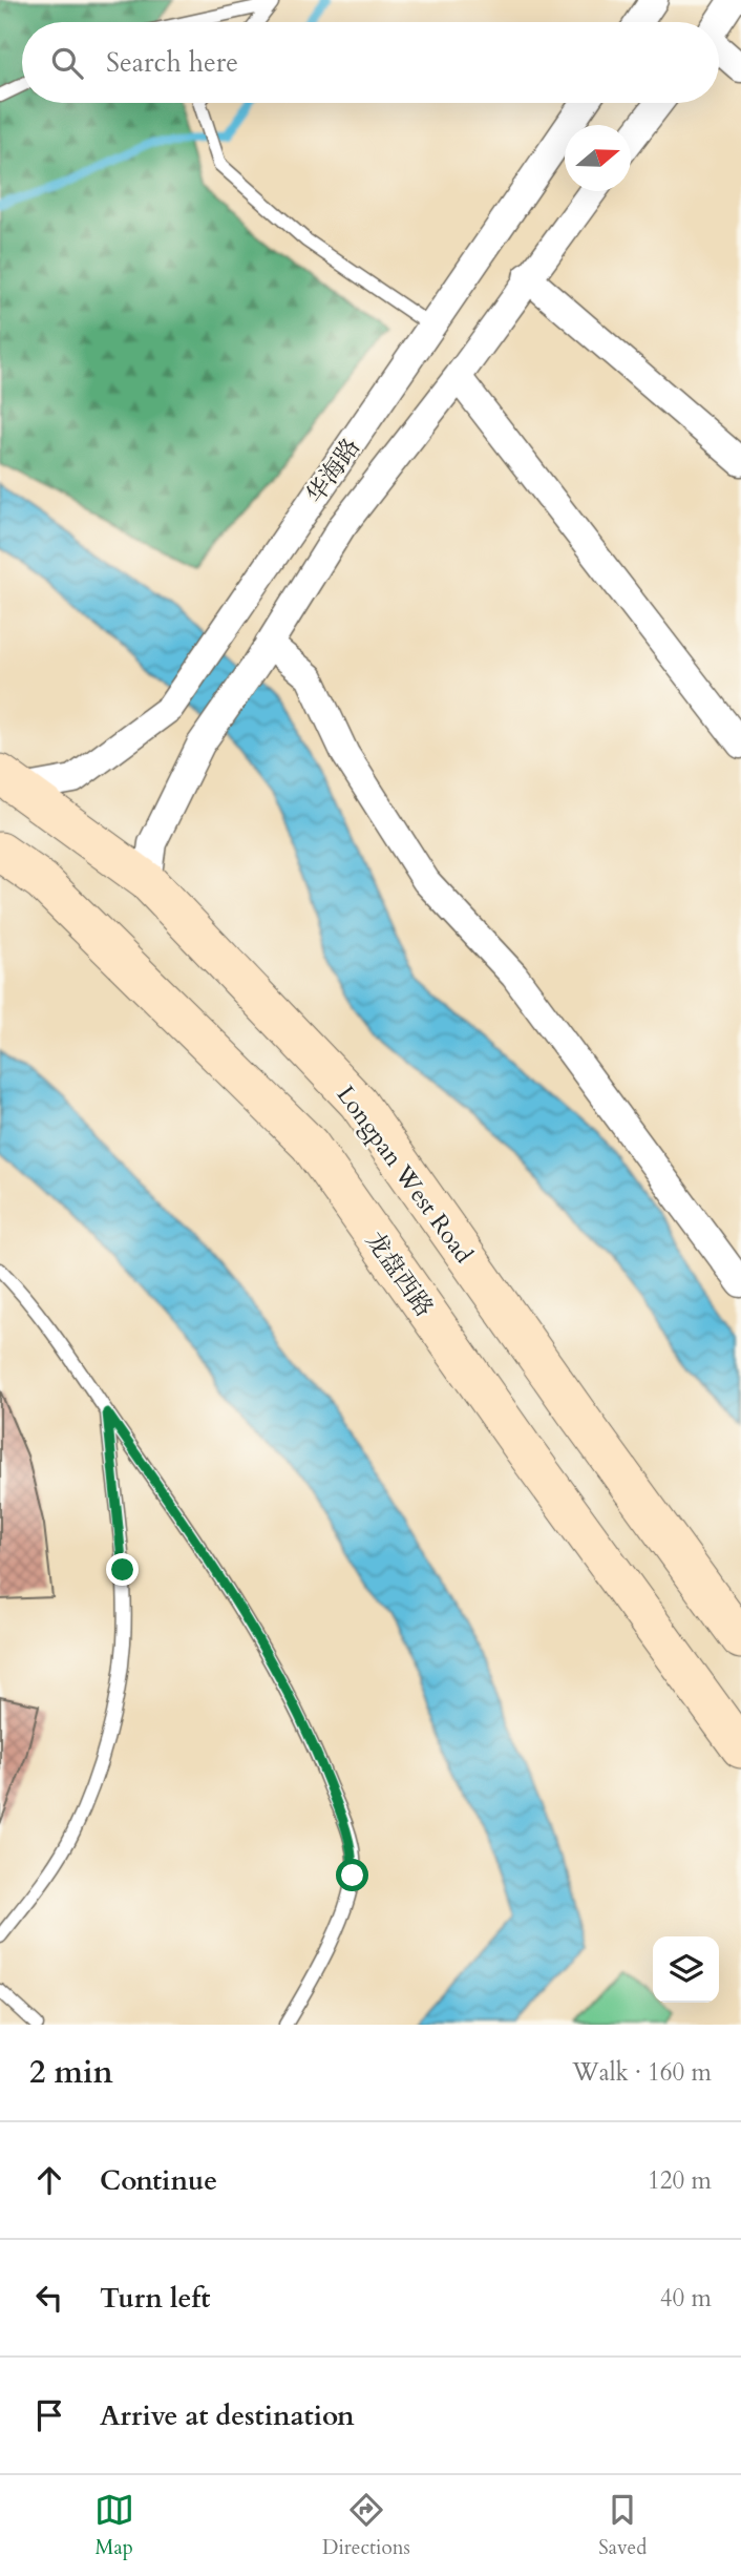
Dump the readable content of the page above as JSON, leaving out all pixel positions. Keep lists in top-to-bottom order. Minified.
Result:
{"streets":{"street":["华海路","Longpan West Road","龙盘西路"]},"crossings":[["华海路","Longpan West Road"]],"north":"right","page":{"search":"Search here","heading":["2 min","Walk · 160 m"],"list":[["Continue","120 m"],["Turn left","40 m"],"Arrive at destination"],"nav":["Map","Directions","Saved"]}}
